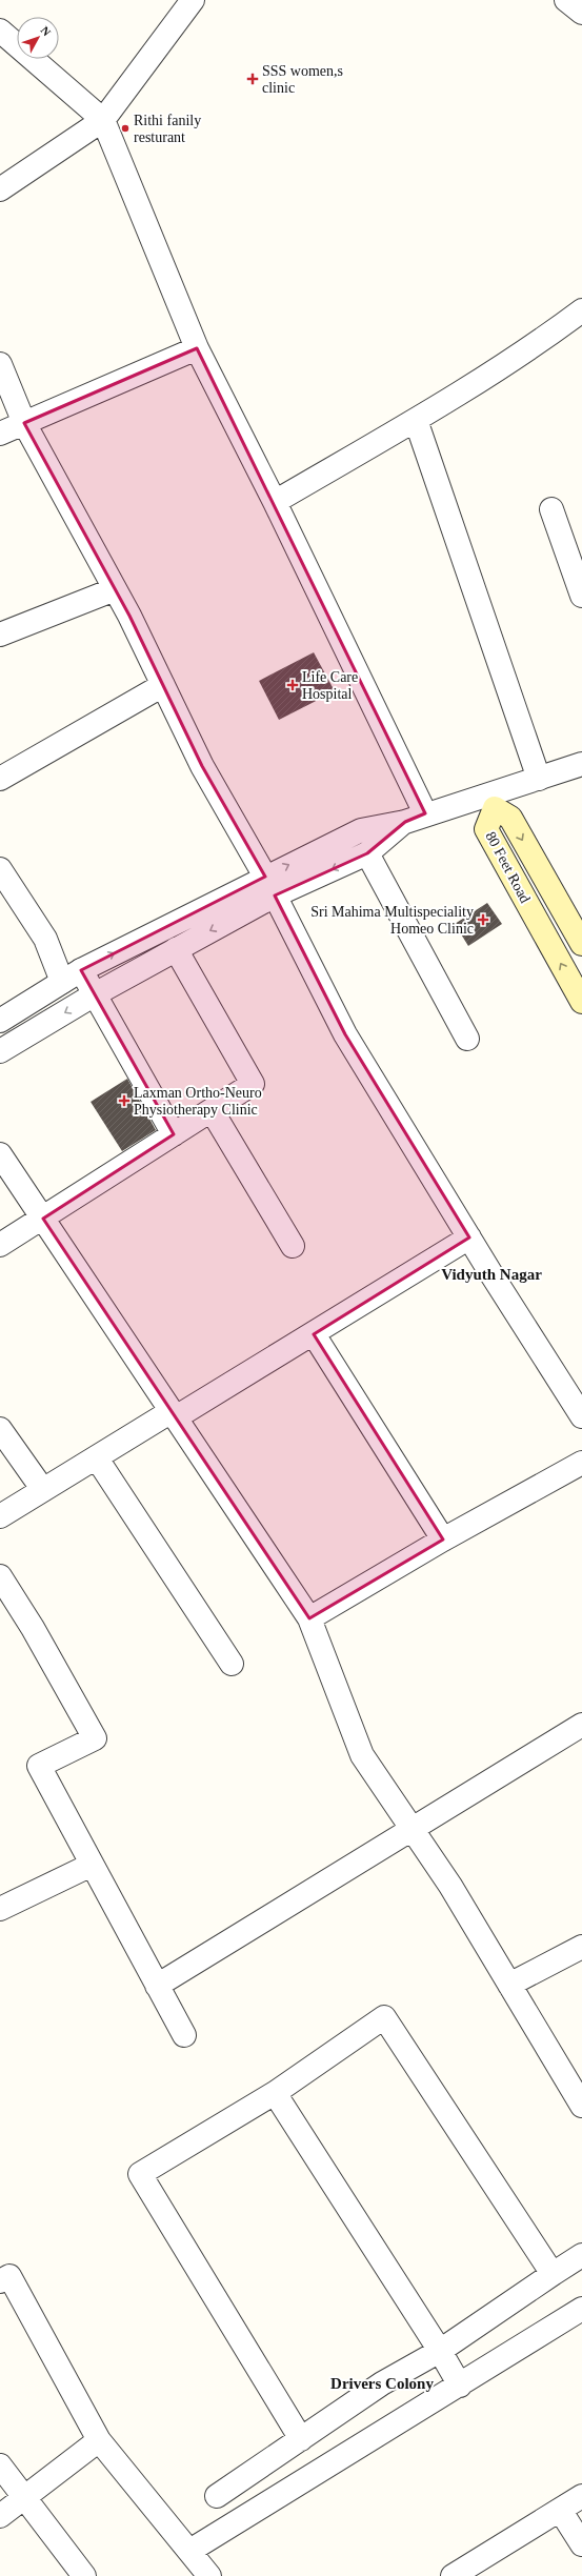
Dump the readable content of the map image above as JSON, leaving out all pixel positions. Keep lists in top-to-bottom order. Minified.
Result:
{"streets":{"main road":["80 Feet Road"]},"districts":["Vidyuth Nagar","Drivers Colony"],"places":{"health":["SSS women,s clinic","Life Care Hospital","Sri Mahima Multispeciality Homeo Clinic","Laxman Ortho-Neuro Physiotherapy Clinic"],"other":["Rithi fanily resturant"]},"north":"top right"}
